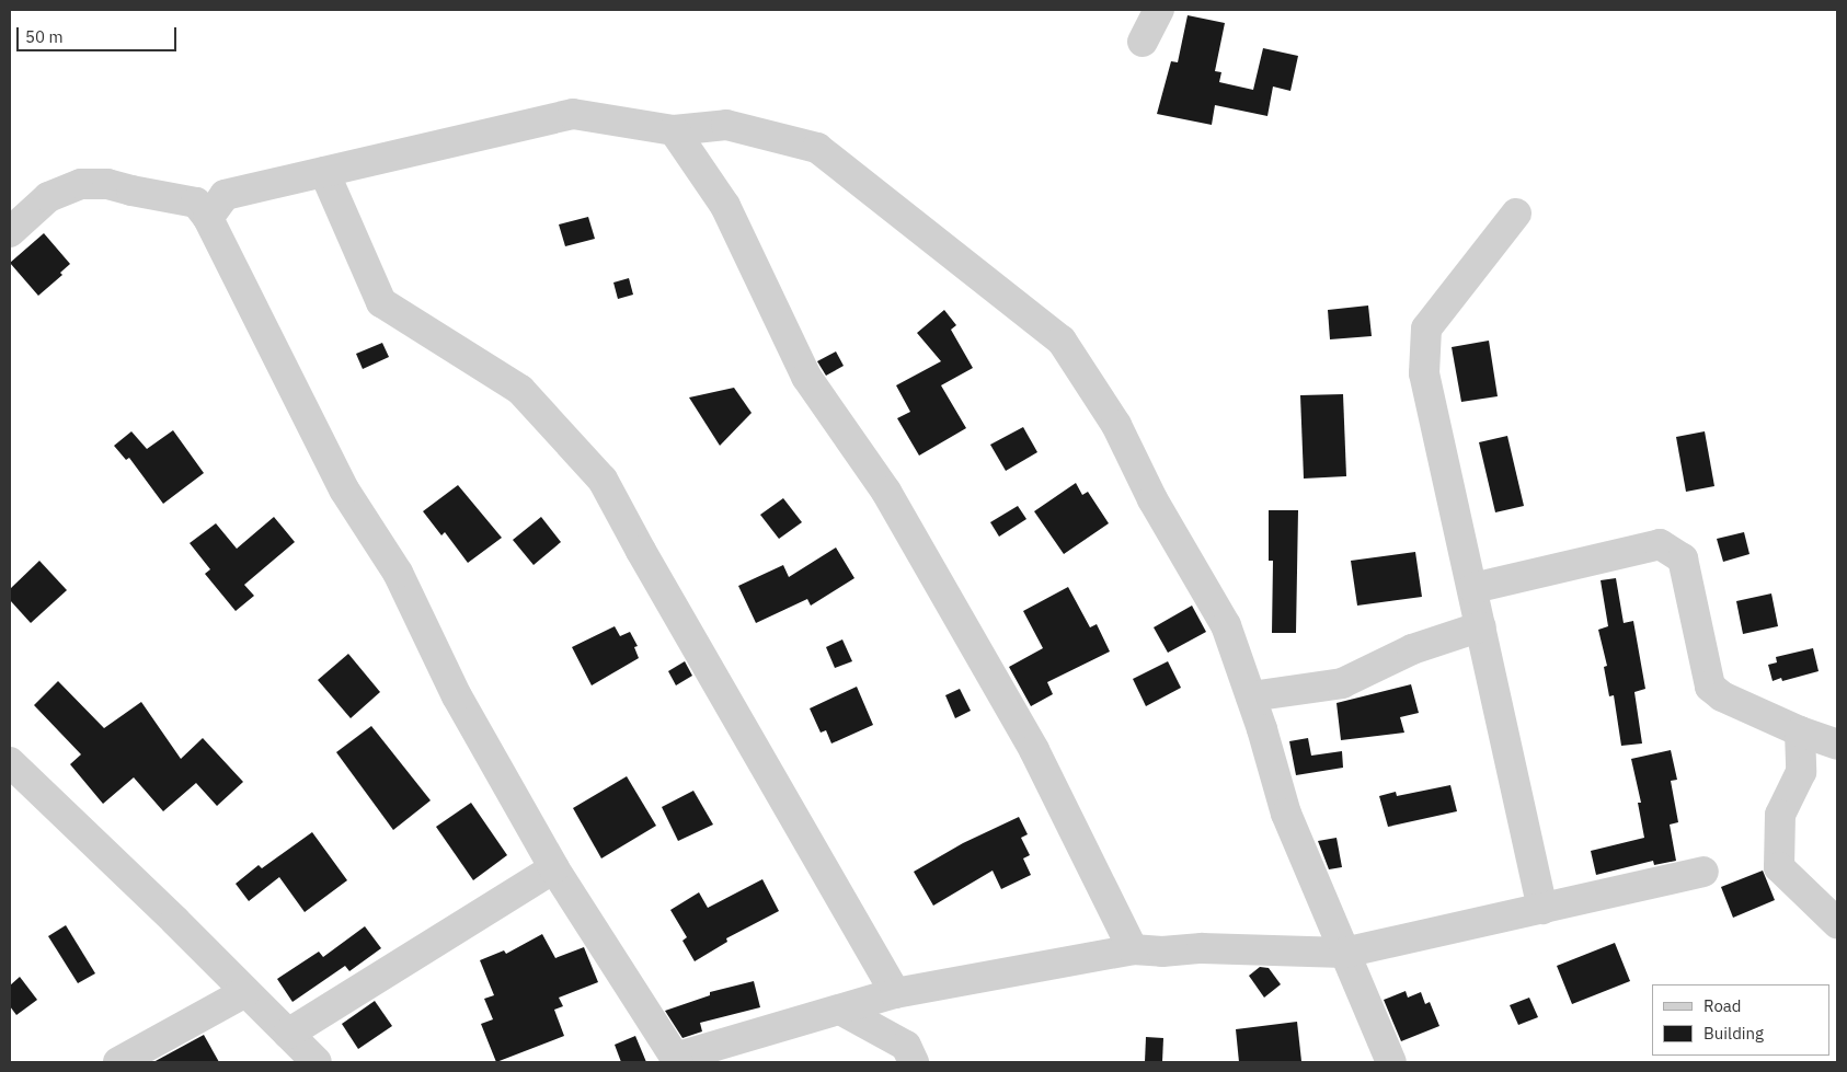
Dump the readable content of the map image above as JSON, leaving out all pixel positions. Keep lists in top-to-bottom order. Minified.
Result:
{"legend":["Road","Building"],"scale_bar":"50 m"}
